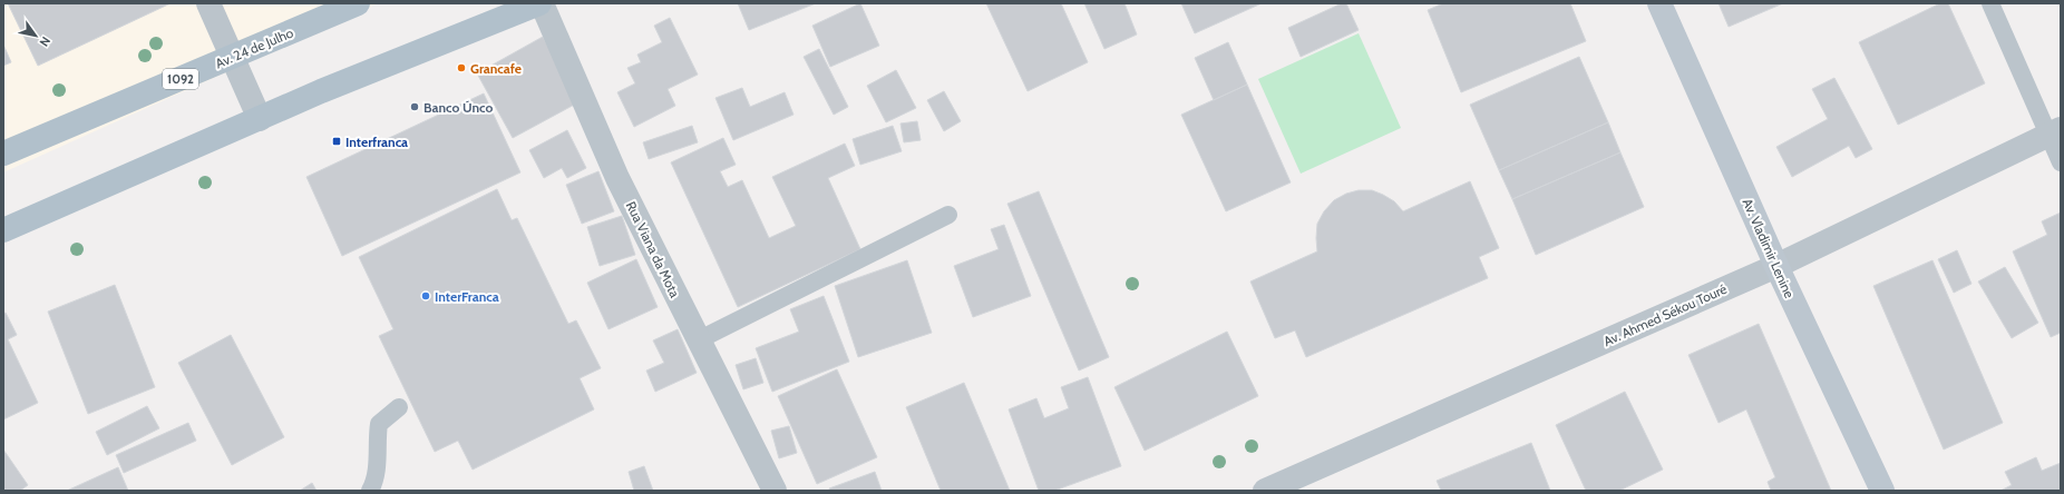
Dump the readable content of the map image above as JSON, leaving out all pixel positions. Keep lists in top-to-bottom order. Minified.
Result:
{"streets":{"main road":["Av. 24 de Julho","1092","Av. Vladimir Lenine"],"street":["Rua Viana da Mota","Av. Ahmed Sékou Touré"]},"crossings":[["Av. Vladimir Lenine","Av. Ahmed Sékou Touré"]],"places":{"other":["Grancafe","Banco Únco","InterFranca"],"transit":["Interfranca"]},"north":"bottom right"}
